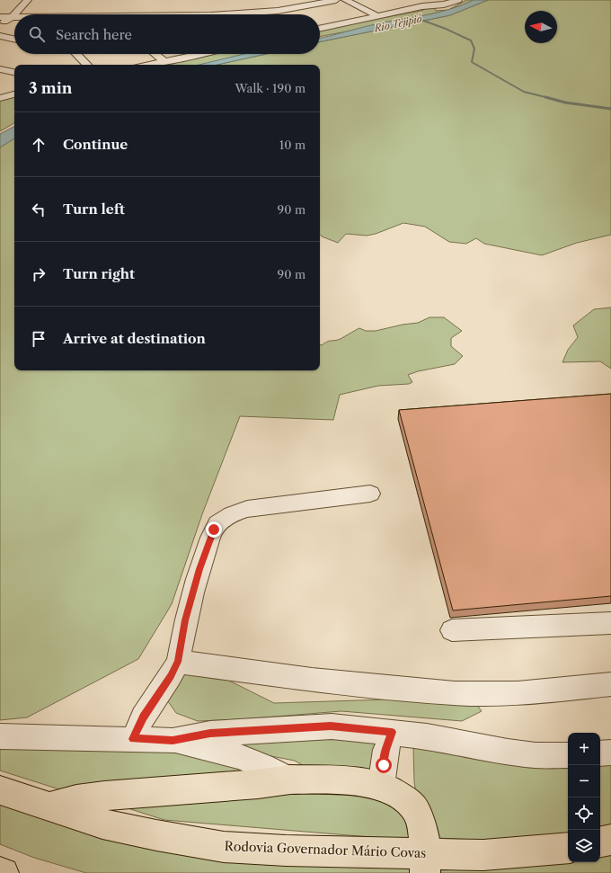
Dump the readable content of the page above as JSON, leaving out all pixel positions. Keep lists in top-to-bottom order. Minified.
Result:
{"streets":{"highway":["Rodovia Governador Mário Covas"]},"water":["Rio Tejipió"],"north":"left","page":{"search":"Search here","heading":["3 min","Walk · 190 m"],"list":[["Continue","10 m"],["Turn left","90 m"],["Turn right","90 m"],"Arrive at destination"],"map_buttons":["+","−"]}}
